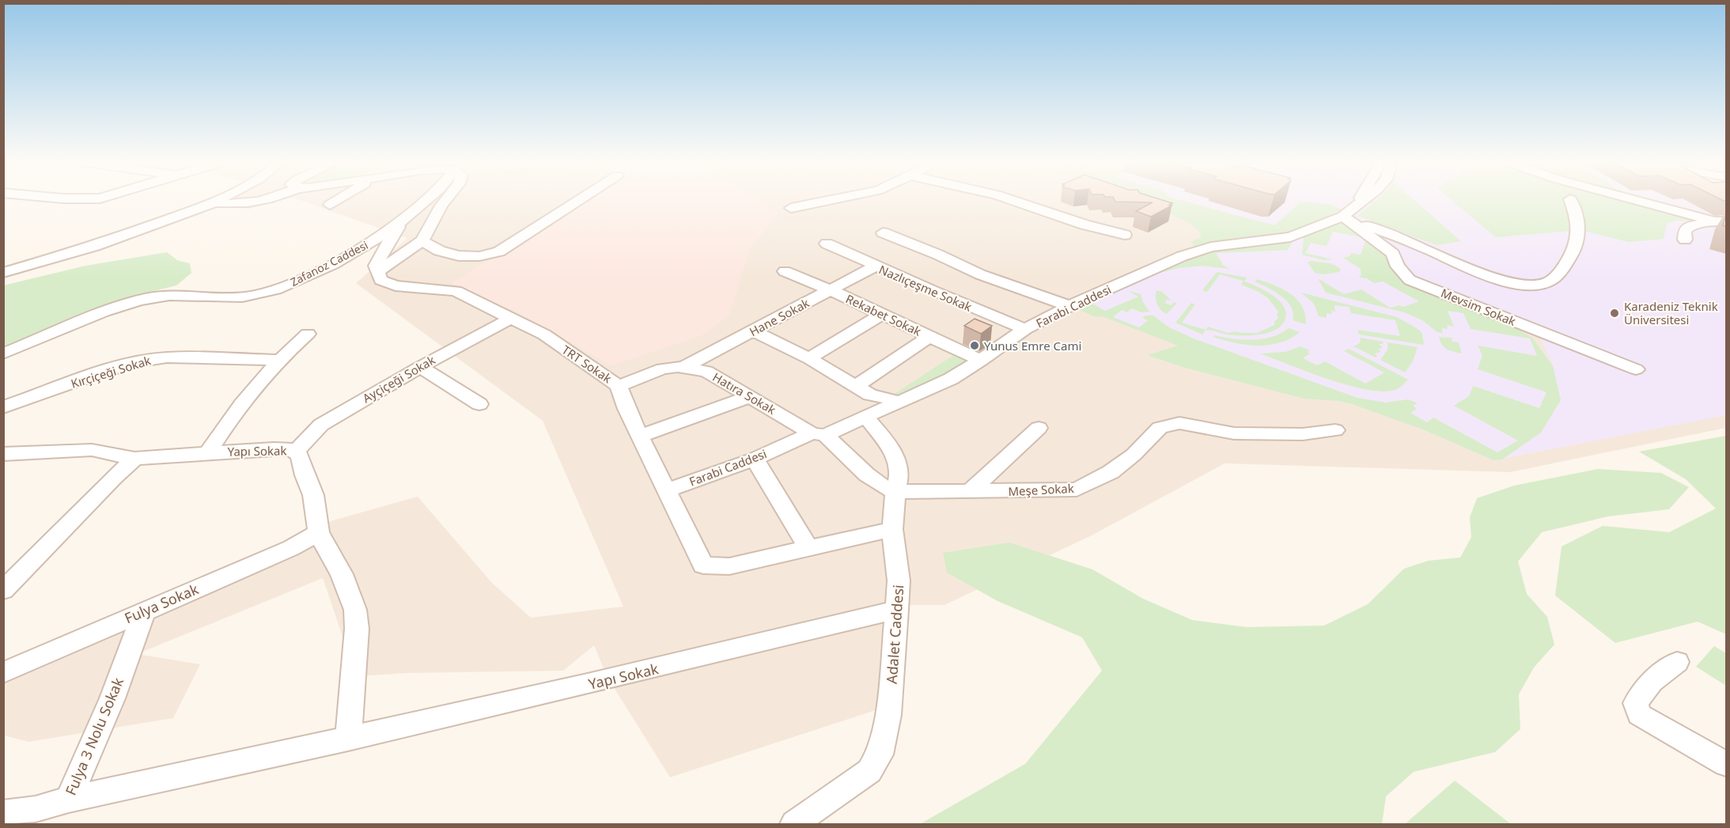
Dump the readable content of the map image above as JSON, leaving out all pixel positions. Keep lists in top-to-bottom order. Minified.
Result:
{"streets":{"street":["Zafanoz Caddesi","Nazlıçeşme Sokak","Farabi Caddesi","Mevsim Sokak","Rekabet Sokak","Hane Sokak","TRT Sokak","Kırçiçeği Sokak","Ayçiçeği Sokak","Hatıra Sokak","Yapı Sokak","Meşe Sokak","Fulya Sokak","Adalet Caddesi","Fulya 3 Nolu Sokak"]},"crossings":[["Nazlıçeşme Sokak","Farabi Caddesi"],["Nazlıçeşme Sokak","Hane Sokak"],["Farabi Caddesi","Mevsim Sokak"],["Farabi Caddesi","Rekabet Sokak"],["Farabi Caddesi","TRT Sokak"],["Farabi Caddesi","Hatıra Sokak"],["Rekabet Sokak","Hane Sokak"],["Hane Sokak","Hatıra Sokak"],["TRT Sokak","Ayçiçeği Sokak"],["TRT Sokak","Hatıra Sokak"],["TRT Sokak","Adalet Caddesi"],["Ayçiçeği Sokak","Yapı Sokak"],["Yapı Sokak","Fulya Sokak"],["Yapı Sokak","Adalet Caddesi"],["Yapı Sokak","Fulya 3 Nolu Sokak"],["Meşe Sokak","Adalet Caddesi"],["Fulya Sokak","Fulya 3 Nolu Sokak"]],"places":["Karadeniz Teknik Üniversitesi","Yunus Emre Cami"]}
